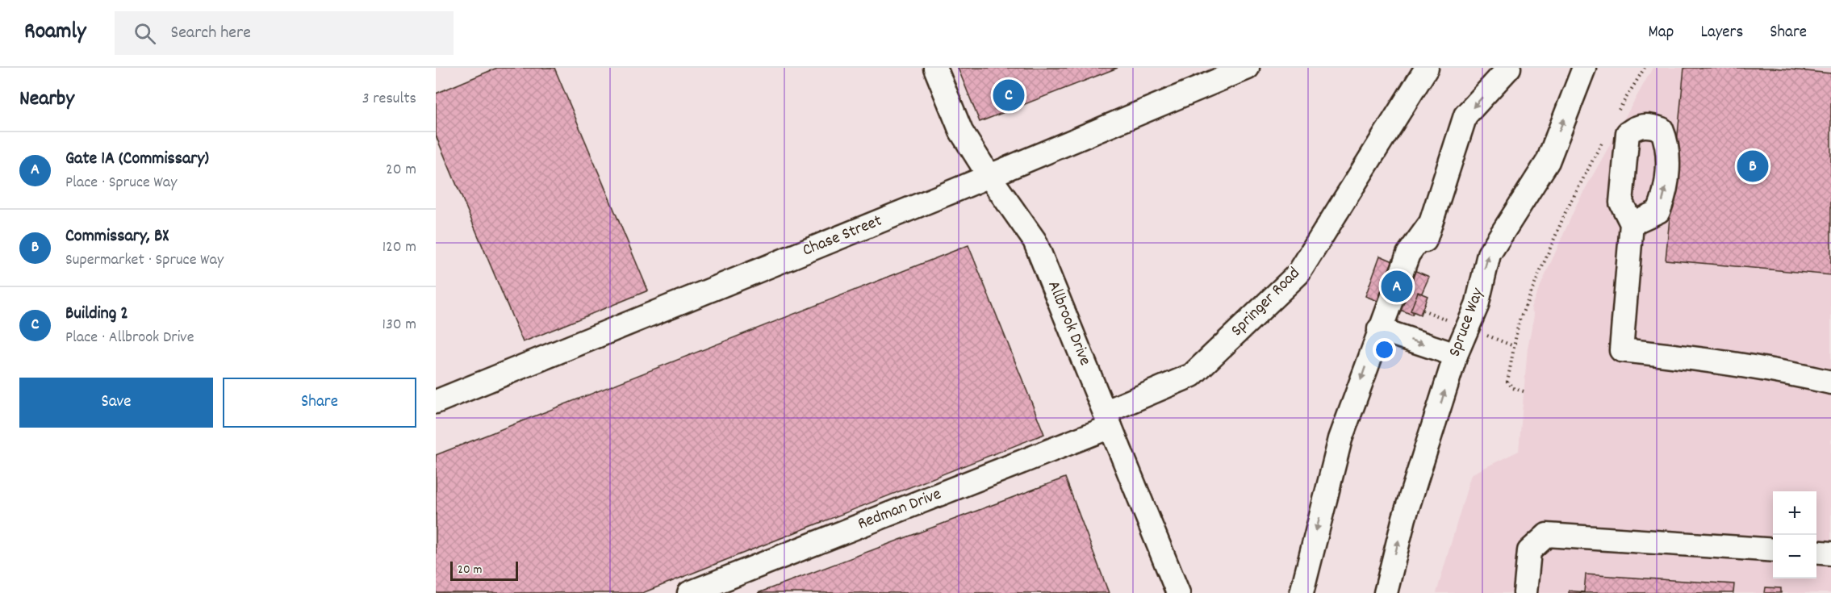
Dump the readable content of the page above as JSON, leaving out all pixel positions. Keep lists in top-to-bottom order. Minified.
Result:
{"streets":{"street":["Chase Street","Springer Road","Spruce Way","Allbrook Drive","Redman Drive"]},"crossings":[["Chase Street","Allbrook Drive"],["Springer Road","Allbrook Drive"],["Springer Road","Redman Drive"],["Allbrook Drive","Redman Drive"]],"scale_bar":"20 m","page":{"header":"Roamly","search":"Search here","nav":["Map","Layers","Share"],"heading":["Nearby","3 results"],"pins":["C","B","A"],"list":[{"mark":"A","name":"Gate 1A (Commissary)","note":"Place · Spruce Way","value":"20 m"},{"mark":"B","name":"Commissary, BX","note":"Supermarket · Spruce Way","value":"120 m"},{"mark":"C","name":"Building 2","note":"Place · Allbrook Drive","value":"130 m"}],"buttons":["Save","Share"],"map_buttons":["+","−"],"scale":"20 m"}}
